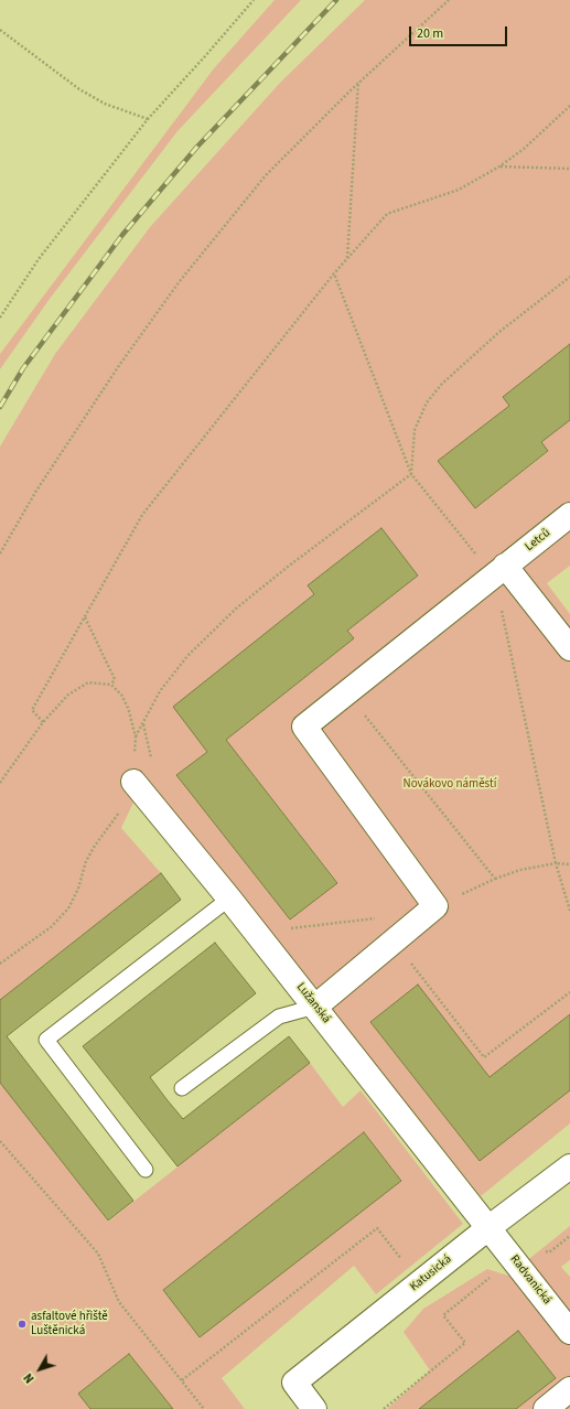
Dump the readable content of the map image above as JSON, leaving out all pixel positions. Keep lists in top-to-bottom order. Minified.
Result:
{"streets":{"street":["Letců","Lužanská","Katusická","Radvanická"]},"crossings":[["Lužanská","Katusická"],["Lužanská","Radvanická"],["Katusická","Radvanická"]],"parks":["Novákovo náměstí"],"places":["asfaltové hřiště Luštěnická"],"scale_bar":"20 m","north":"bottom left"}
